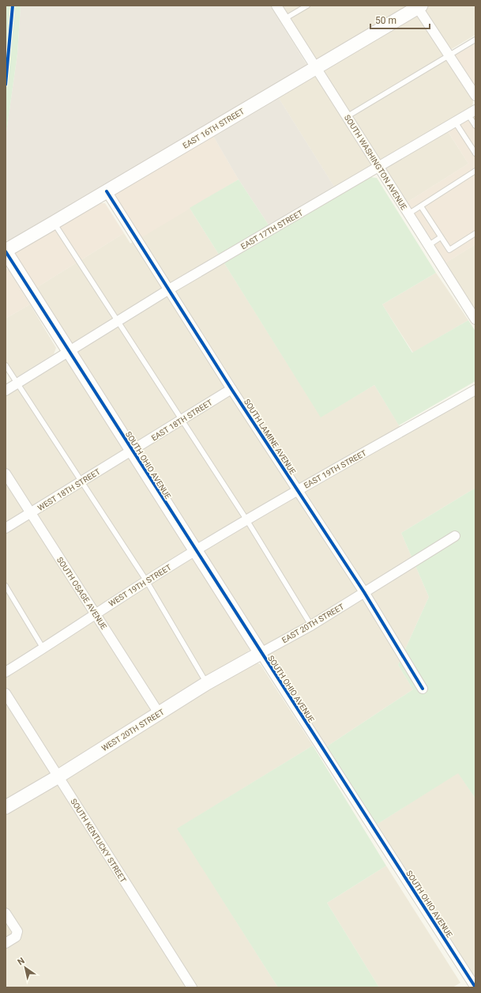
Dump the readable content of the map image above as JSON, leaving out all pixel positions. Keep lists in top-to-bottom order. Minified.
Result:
{"streets":{"street":["EAST 16TH STREET","SOUTH WASHINGTON AVENUE","EAST 17TH STREET","EAST 18TH STREET","SOUTH LAMINE AVENUE","SOUTH OHIO AVENUE","EAST 19TH STREET","WEST 18TH STREET","WEST 19TH STREET","SOUTH OSAGE AVENUE","EAST 20TH STREET","WEST 20TH STREET","SOUTH KENTUCKY STREET"]},"crossings":[["EAST 16TH STREET","SOUTH WASHINGTON AVENUE"],["EAST 16TH STREET","SOUTH LAMINE AVENUE"],["EAST 16TH STREET","SOUTH OHIO AVENUE"],["SOUTH WASHINGTON AVENUE","EAST 17TH STREET"],["EAST 17TH STREET","SOUTH LAMINE AVENUE"],["EAST 17TH STREET","SOUTH OHIO AVENUE"],["EAST 18TH STREET","SOUTH LAMINE AVENUE"],["EAST 18TH STREET","SOUTH OHIO AVENUE"],["EAST 18TH STREET","WEST 18TH STREET"],["SOUTH LAMINE AVENUE","EAST 19TH STREET"],["SOUTH LAMINE AVENUE","EAST 20TH STREET"],["SOUTH OHIO AVENUE","EAST 19TH STREET"],["SOUTH OHIO AVENUE","WEST 18TH STREET"],["SOUTH OHIO AVENUE","WEST 19TH STREET"],["SOUTH OHIO AVENUE","EAST 20TH STREET"],["SOUTH OHIO AVENUE","WEST 20TH STREET"],["EAST 19TH STREET","WEST 19TH STREET"],["WEST 18TH STREET","SOUTH OSAGE AVENUE"],["WEST 19TH STREET","SOUTH OSAGE AVENUE"],["SOUTH OSAGE AVENUE","WEST 20TH STREET"],["EAST 20TH STREET","WEST 20TH STREET"],["WEST 20TH STREET","SOUTH KENTUCKY STREET"]],"scale_bar":"50 m","north":"top left"}
